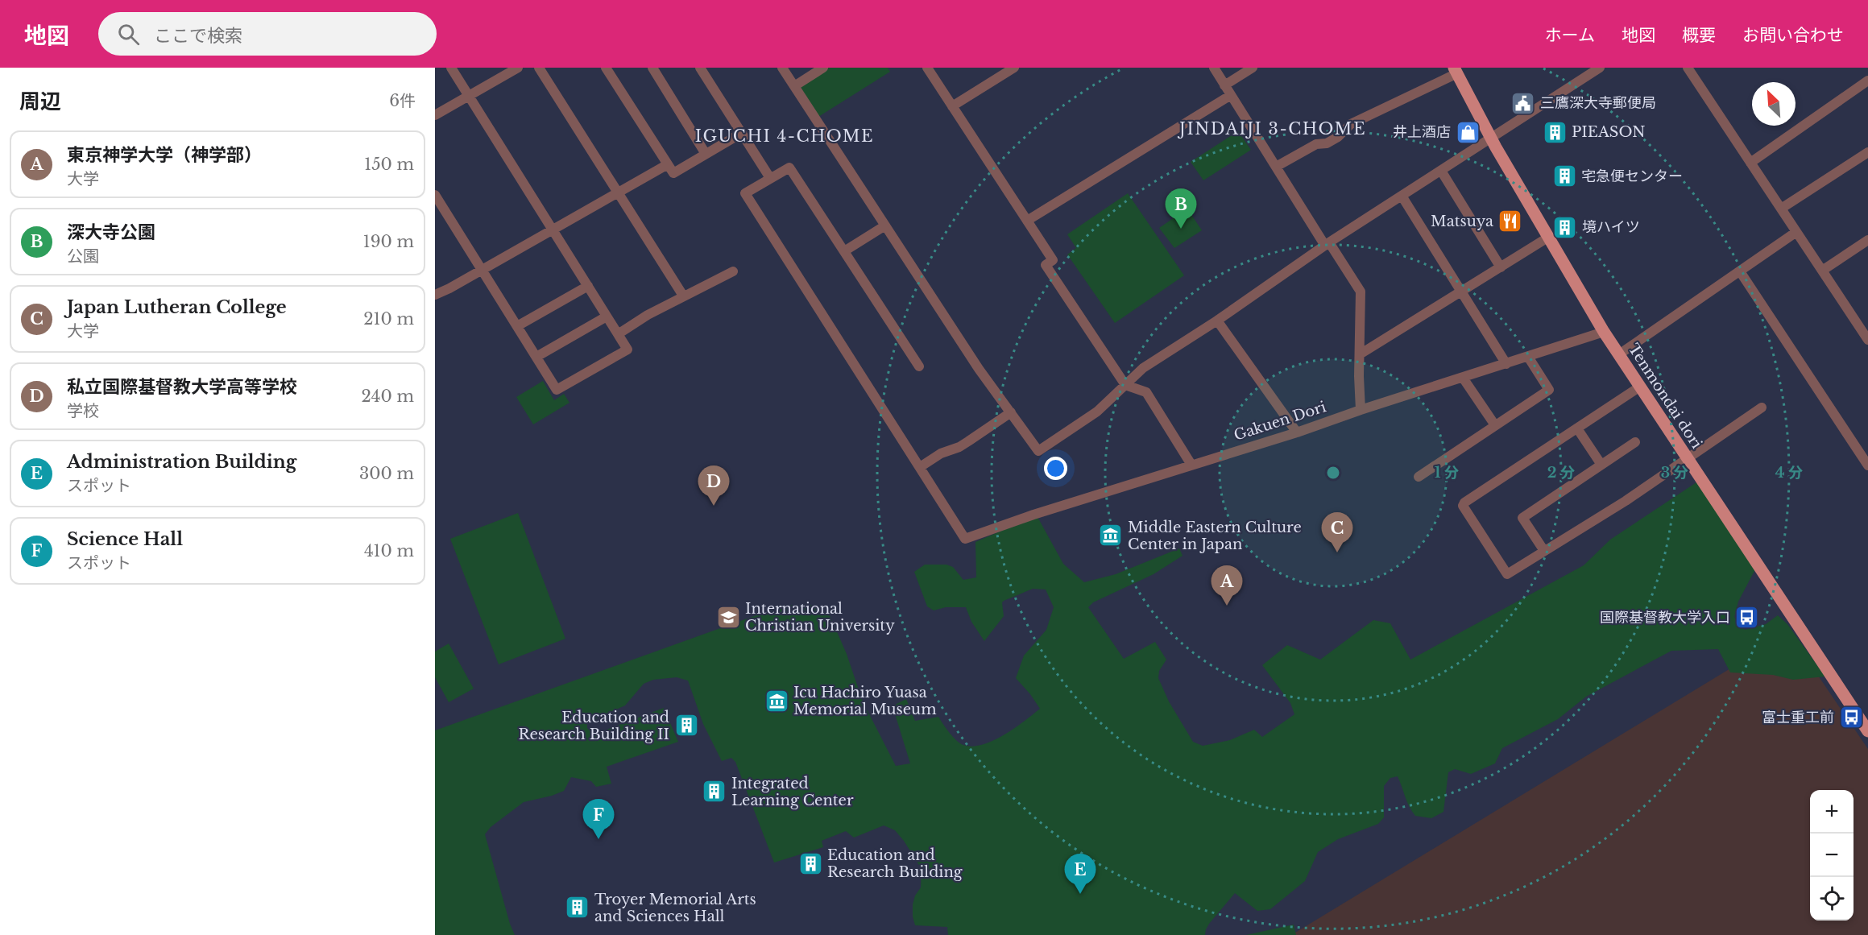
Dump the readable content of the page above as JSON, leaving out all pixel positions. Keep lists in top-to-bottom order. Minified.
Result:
{"streets":{"main road":["Tenmondai dori"],"street":["Gakuen Dori"]},"crossings":[["Tenmondai dori","Gakuen Dori"]],"districts":["JINDAIJI 3-CHOME","IGUCHI 4-CHOME"],"places":{"public building":["三鷹深大寺郵便局"],"shop":["井上酒店"],"building":["PIEASON","宅急便センター","境ハイツ","Education and Research Building II","Integrated Learning Center","Education and Research Building","Troyer Memorial Arts and Sciences Hall"],"restaurant":["Matsuya"],"museum":["Middle Eastern Culture Center in Japan","Icu Hachiro Yuasa Memorial Museum"],"school or university":["International Christian University"],"bus stop":["国際基督教大学入口","富士重工前"]},"north":"top left","page":{"header":"地図","search":"ここで検索","nav":["ホーム","地図","概要","お問い合わせ"],"heading":["周辺","6件"],"list":[{"mark":"A","name":"東京神学大学（神学部）","note":"大学","value":"150 m"},{"mark":"B","name":"深大寺公園","note":"公園","value":"190 m"},{"mark":"C","name":"Japan Lutheran College","note":"大学","value":"210 m"},{"mark":"D","name":"私立国際基督教大学高等学校","note":"学校","value":"240 m"},{"mark":"E","name":"Administration Building","note":"スポット","value":"300 m"},{"mark":"F","name":"Science Hall","note":"スポット","value":"410 m"}],"pins":["B","D","C","A","F","E"],"map_buttons":["+","−"]},"rings":["1 分","2 分","3 分","4 分"]}
